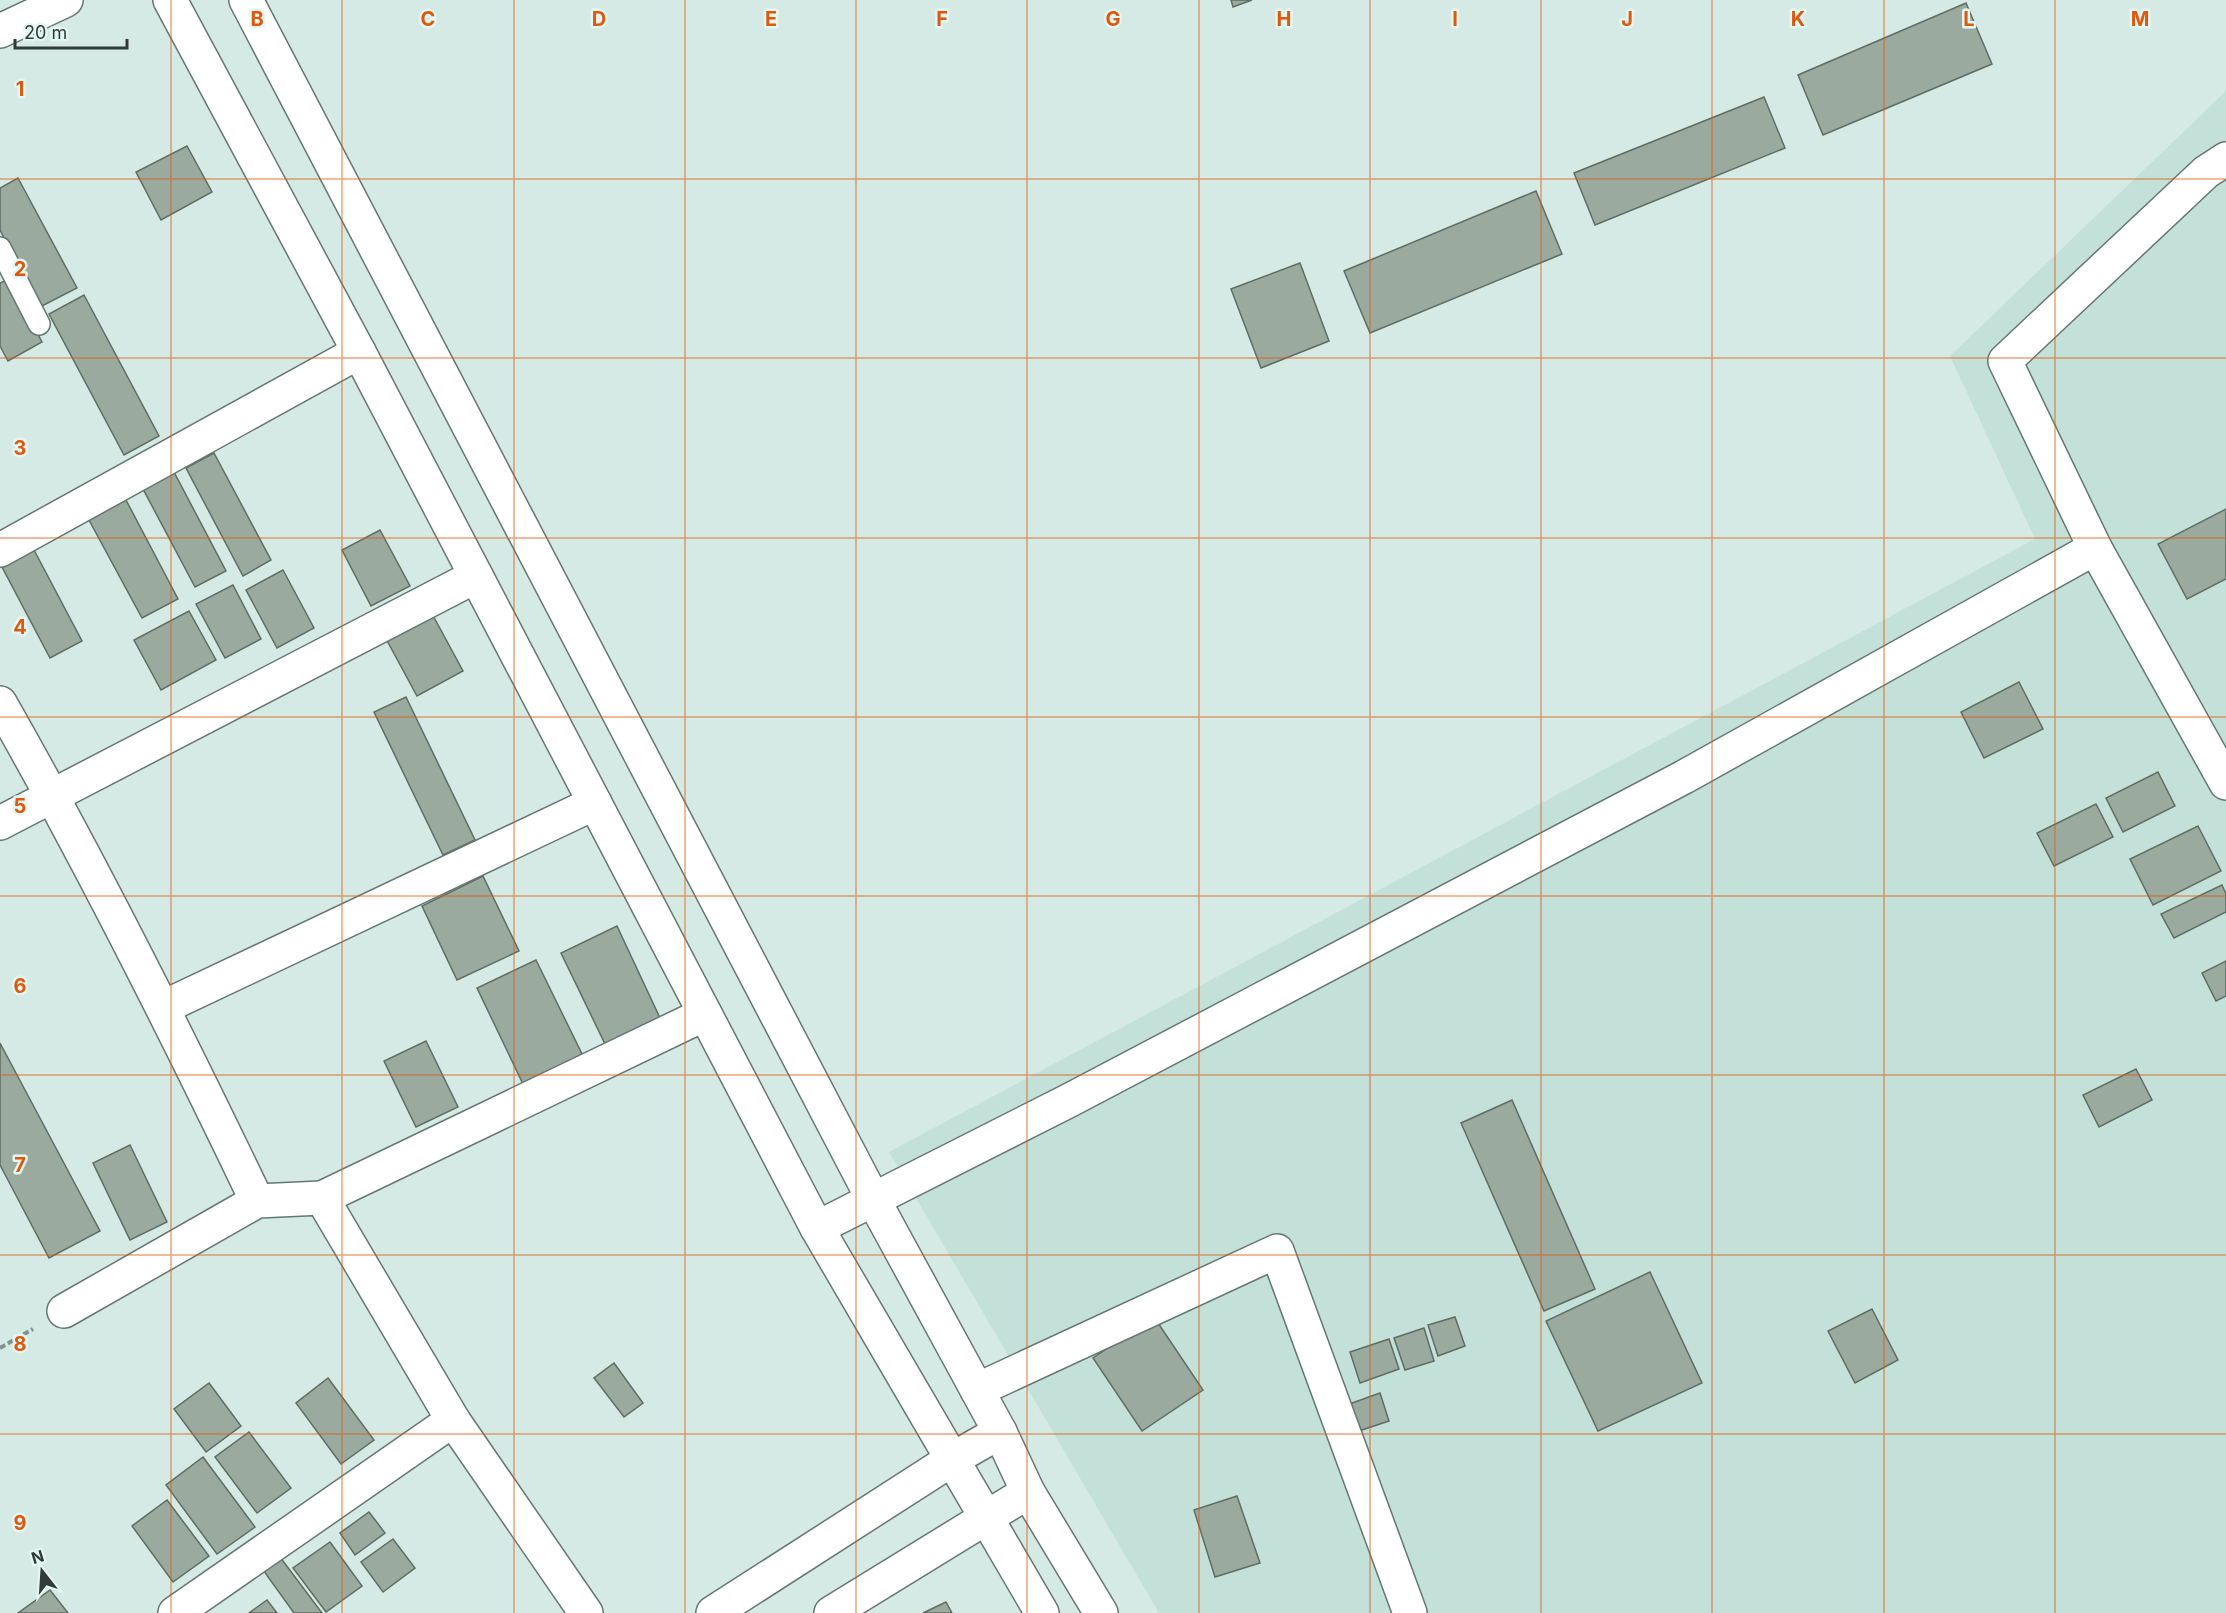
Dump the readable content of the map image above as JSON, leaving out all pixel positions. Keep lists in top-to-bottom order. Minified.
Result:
{"scale_bar":"20 m","north":"top","grid":{"columns":["B","C","D","E","F","G","H","I","J","K","L","M"],"rows":["1","2","3","4","5","6","7","8","9"]}}
